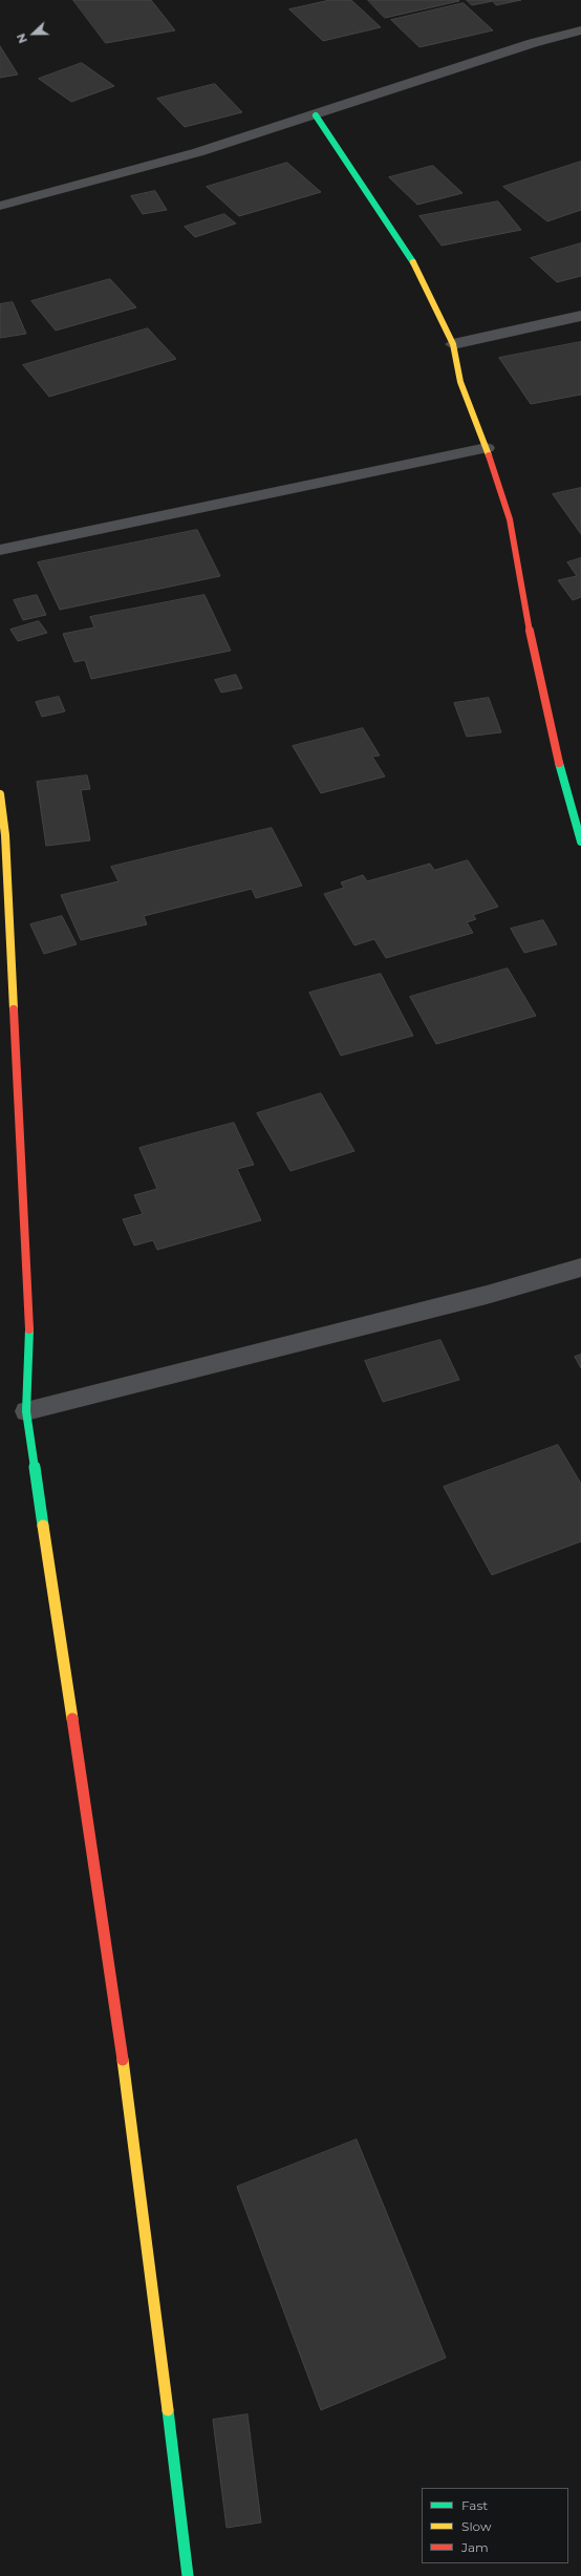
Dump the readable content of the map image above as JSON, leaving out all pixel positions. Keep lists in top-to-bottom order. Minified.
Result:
{"legend":["Fast","Slow","Jam"],"north":"left"}
